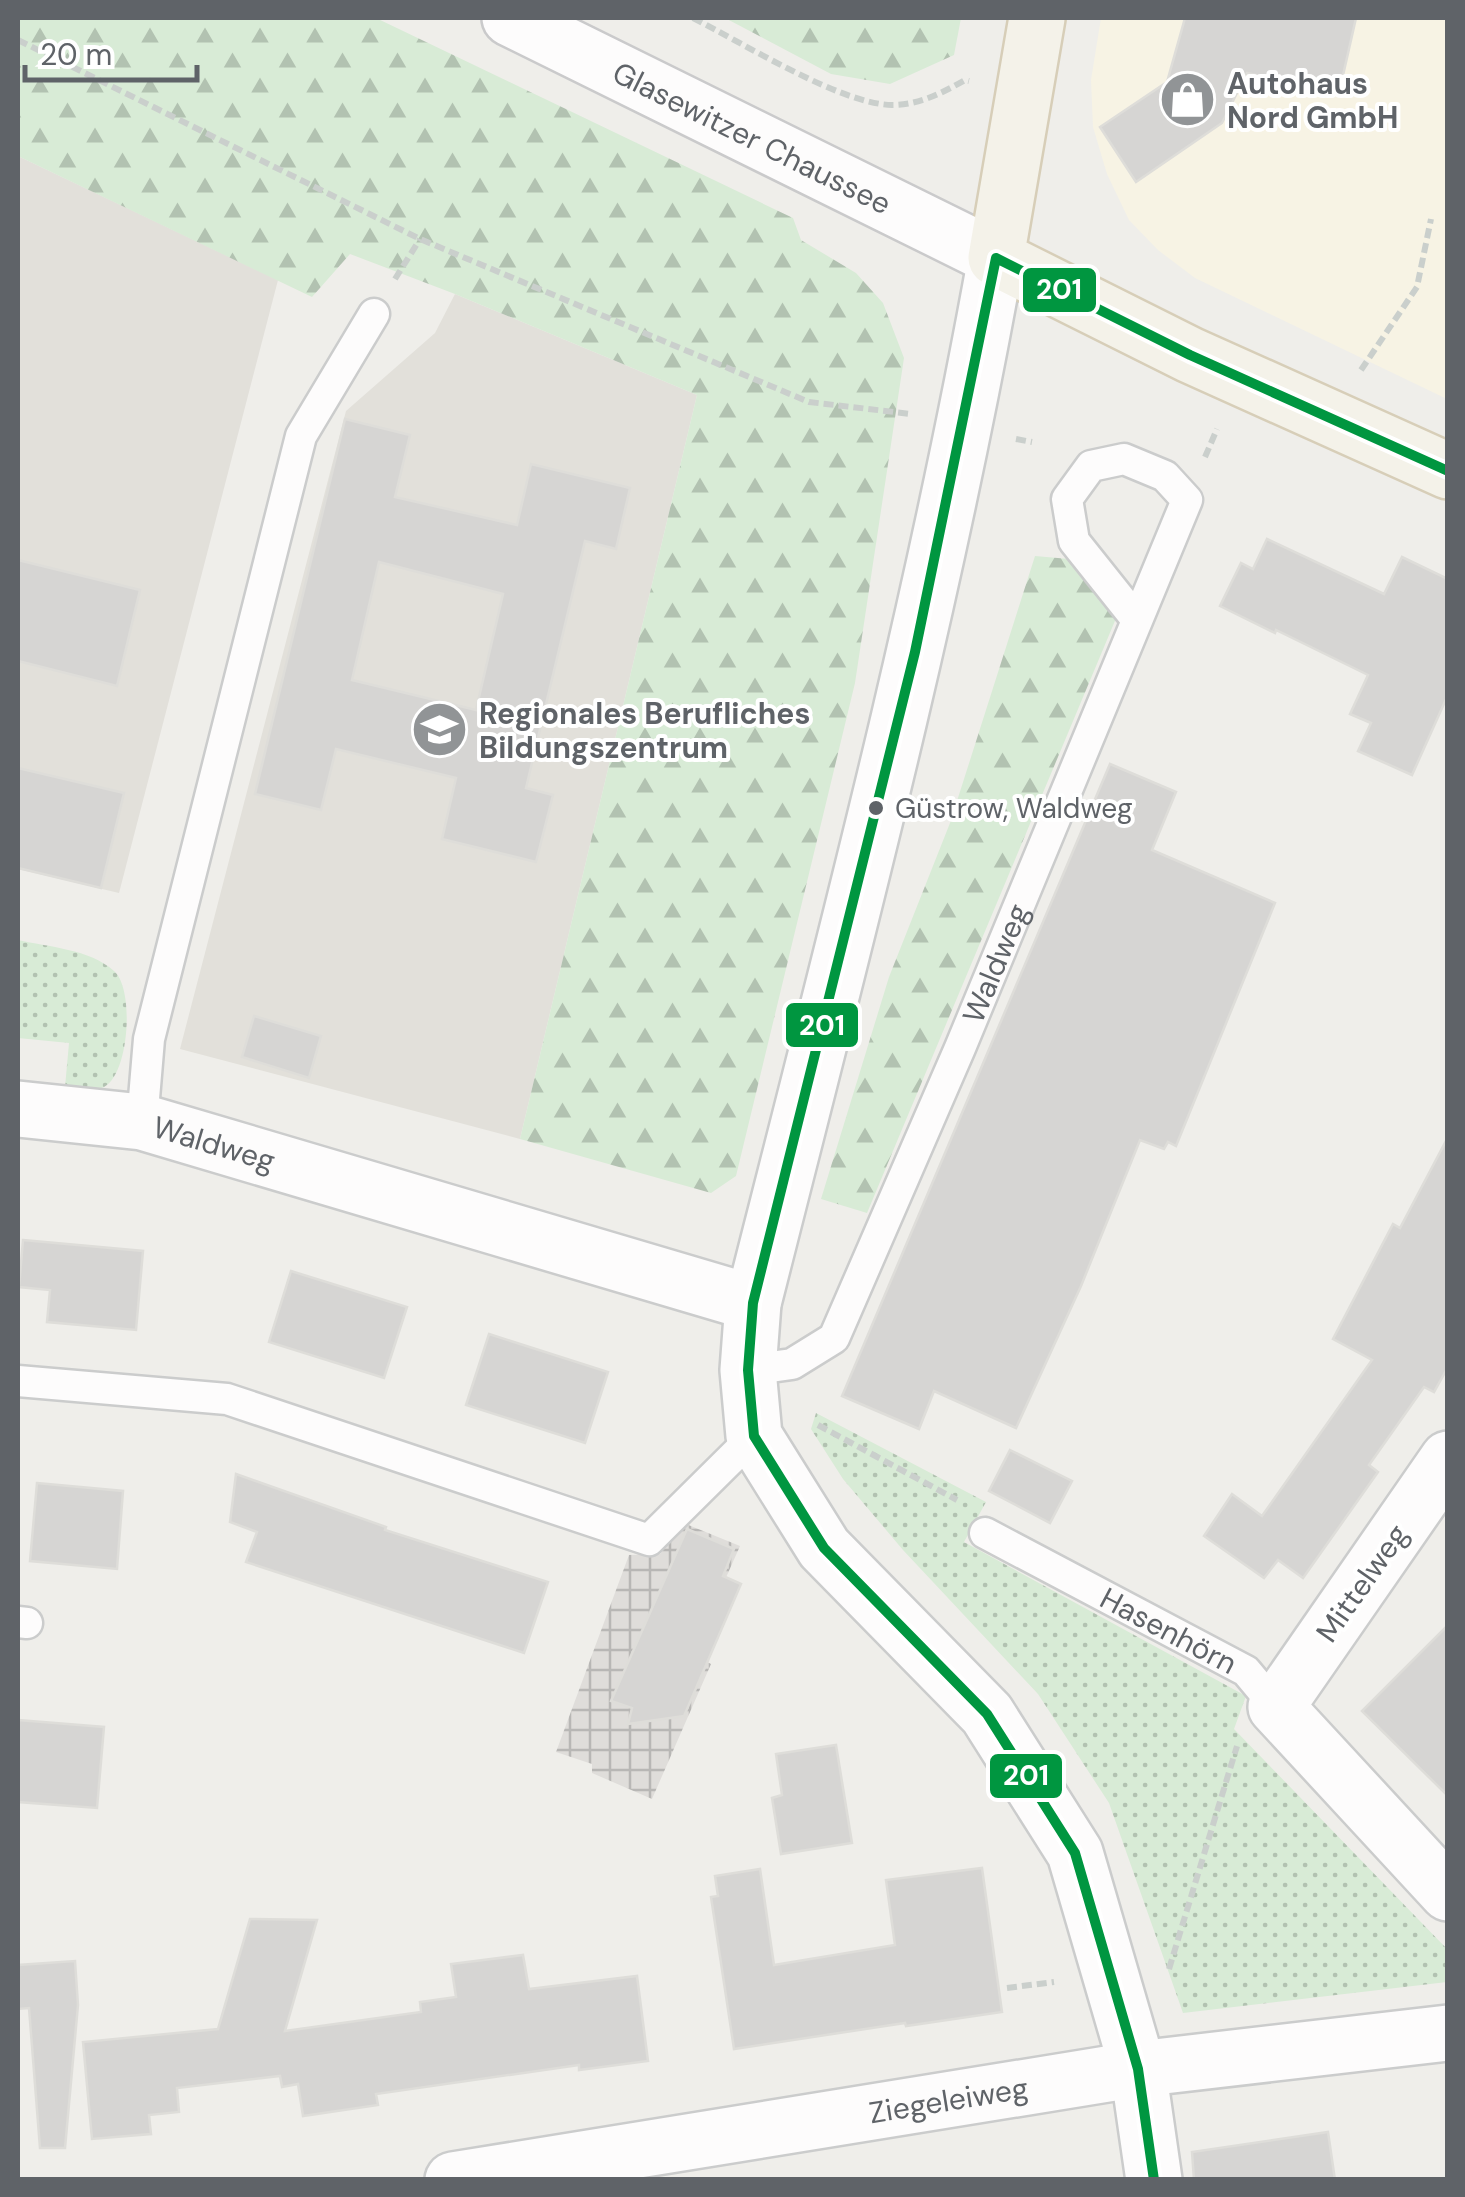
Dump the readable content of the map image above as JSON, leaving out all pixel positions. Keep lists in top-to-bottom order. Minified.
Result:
{"streets":{"street":["Glasewitzer Chaussee","Waldweg","Mittelweg","Hasenhörn","Ziegeleiweg"]},"crossings":[["Mittelweg","Hasenhörn"]],"places":{"shop":["Autohaus Nord GmbH"],"school or university":["Regionales Berufliches Bildungszentrum"],"other":["Güstrow, Waldweg"]},"lines":["transit line 201"],"scale_bar":"20 m"}
